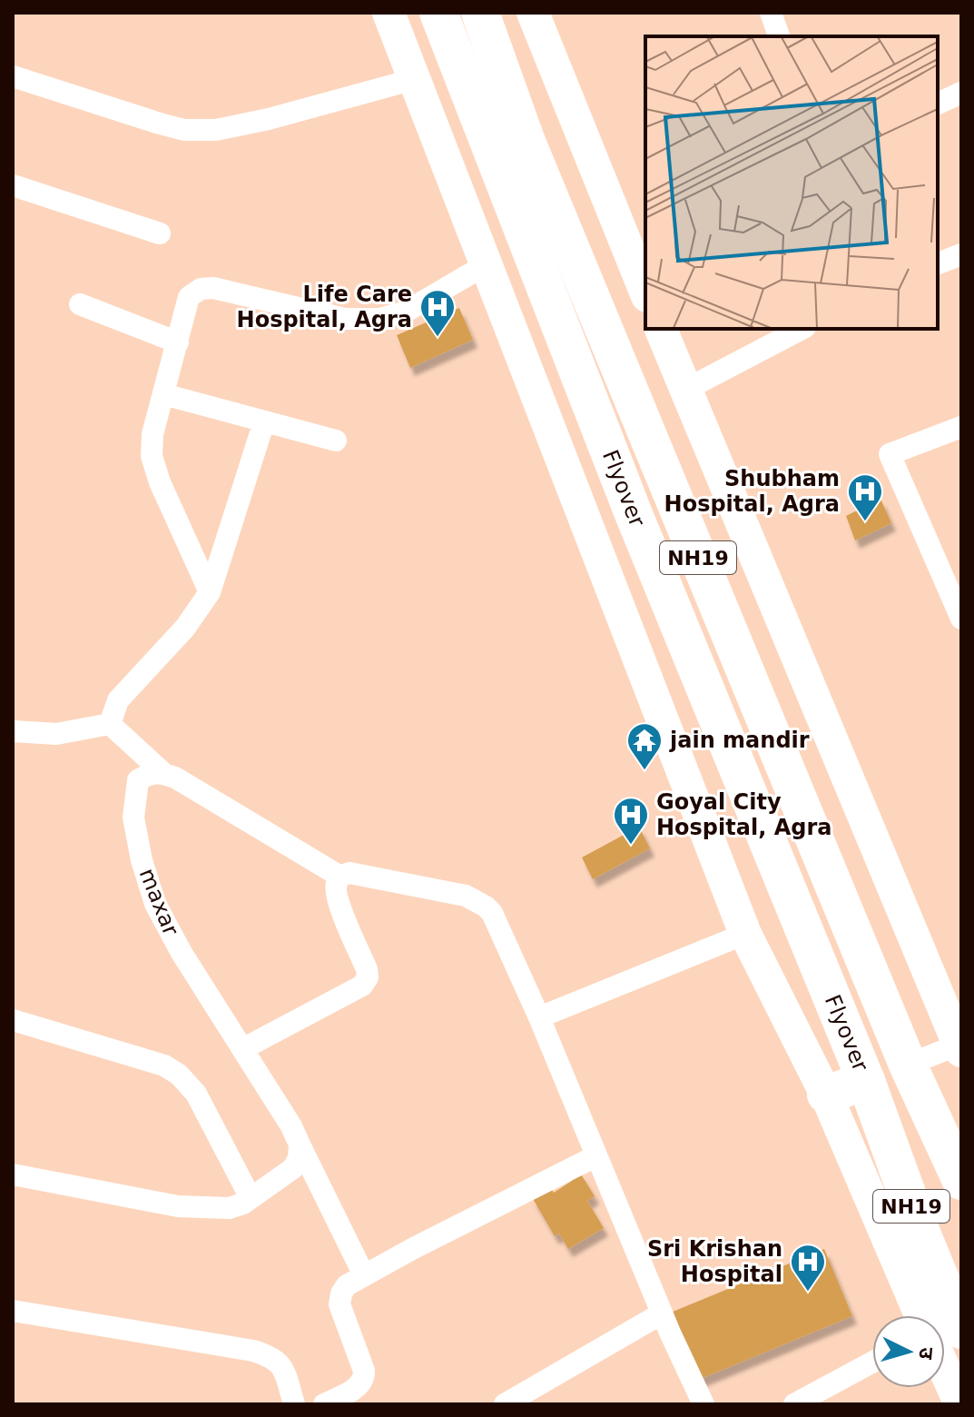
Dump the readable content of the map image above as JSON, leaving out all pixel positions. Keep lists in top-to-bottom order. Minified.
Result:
{"streets":{"highway":["Flyover","NH19"],"street":["maxar"]},"crossings":[["Flyover","NH19"]],"places":{"hospital":["Life Care Hospital, Agra","Shubham Hospital, Agra","Goyal City Hospital, Agra","Sri Krishan Hospital"],"temple":["jain mandir"]},"north":"right"}
